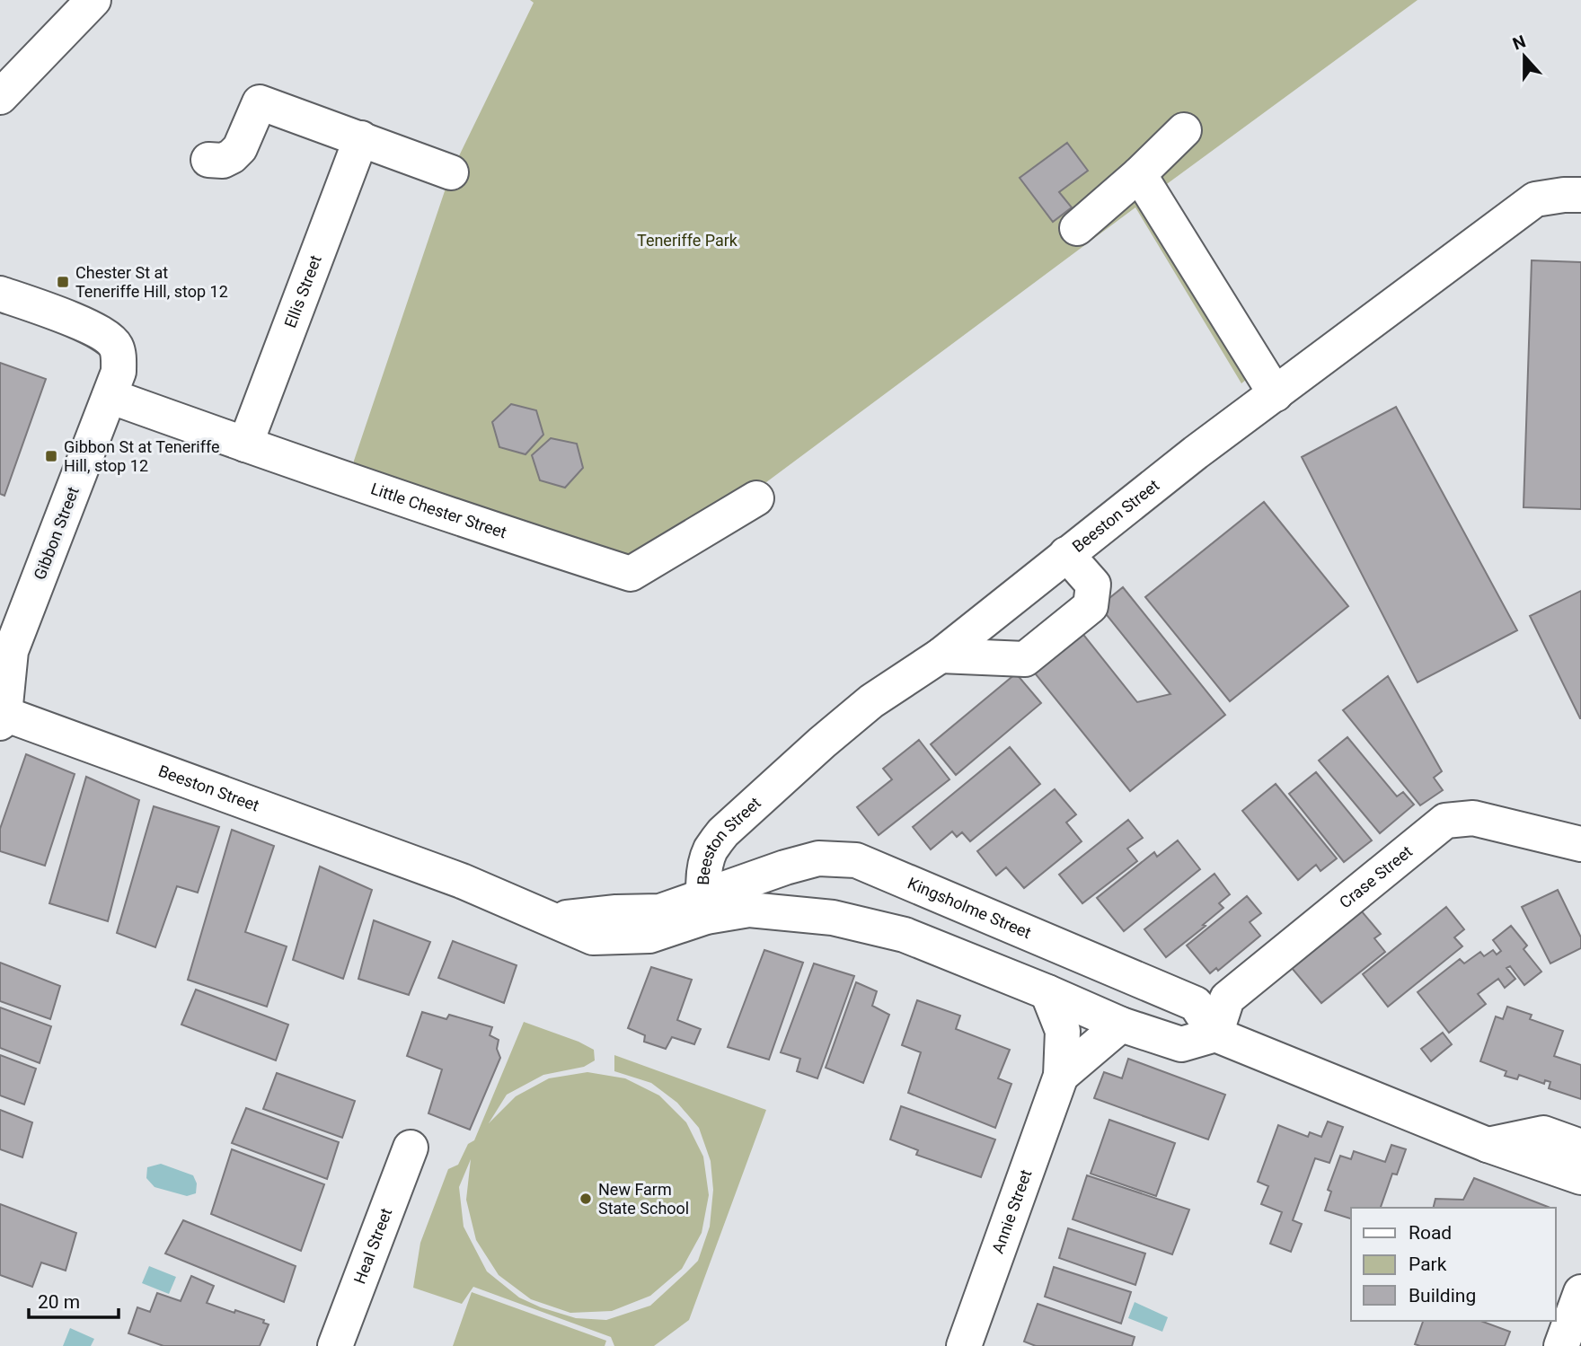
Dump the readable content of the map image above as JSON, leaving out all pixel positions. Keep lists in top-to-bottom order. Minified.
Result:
{"streets":{"street":["Ellis Street","Little Chester Street","Beeston Street","Gibbon Street","Crase Street","Kingsholme Street","Annie Street","Heal Street"]},"crossings":[["Ellis Street","Little Chester Street"],["Little Chester Street","Gibbon Street"],["Beeston Street","Gibbon Street"],["Beeston Street","Kingsholme Street"],["Crase Street","Kingsholme Street"]],"parks":["Teneriffe Park"],"places":{"transit":["Chester St at Teneriffe Hill, stop 12","Gibbon St at Teneriffe Hill, stop 12"],"other":["New Farm State School"]},"legend":["Road","Park","Building"],"scale_bar":"20 m","north":"top"}
